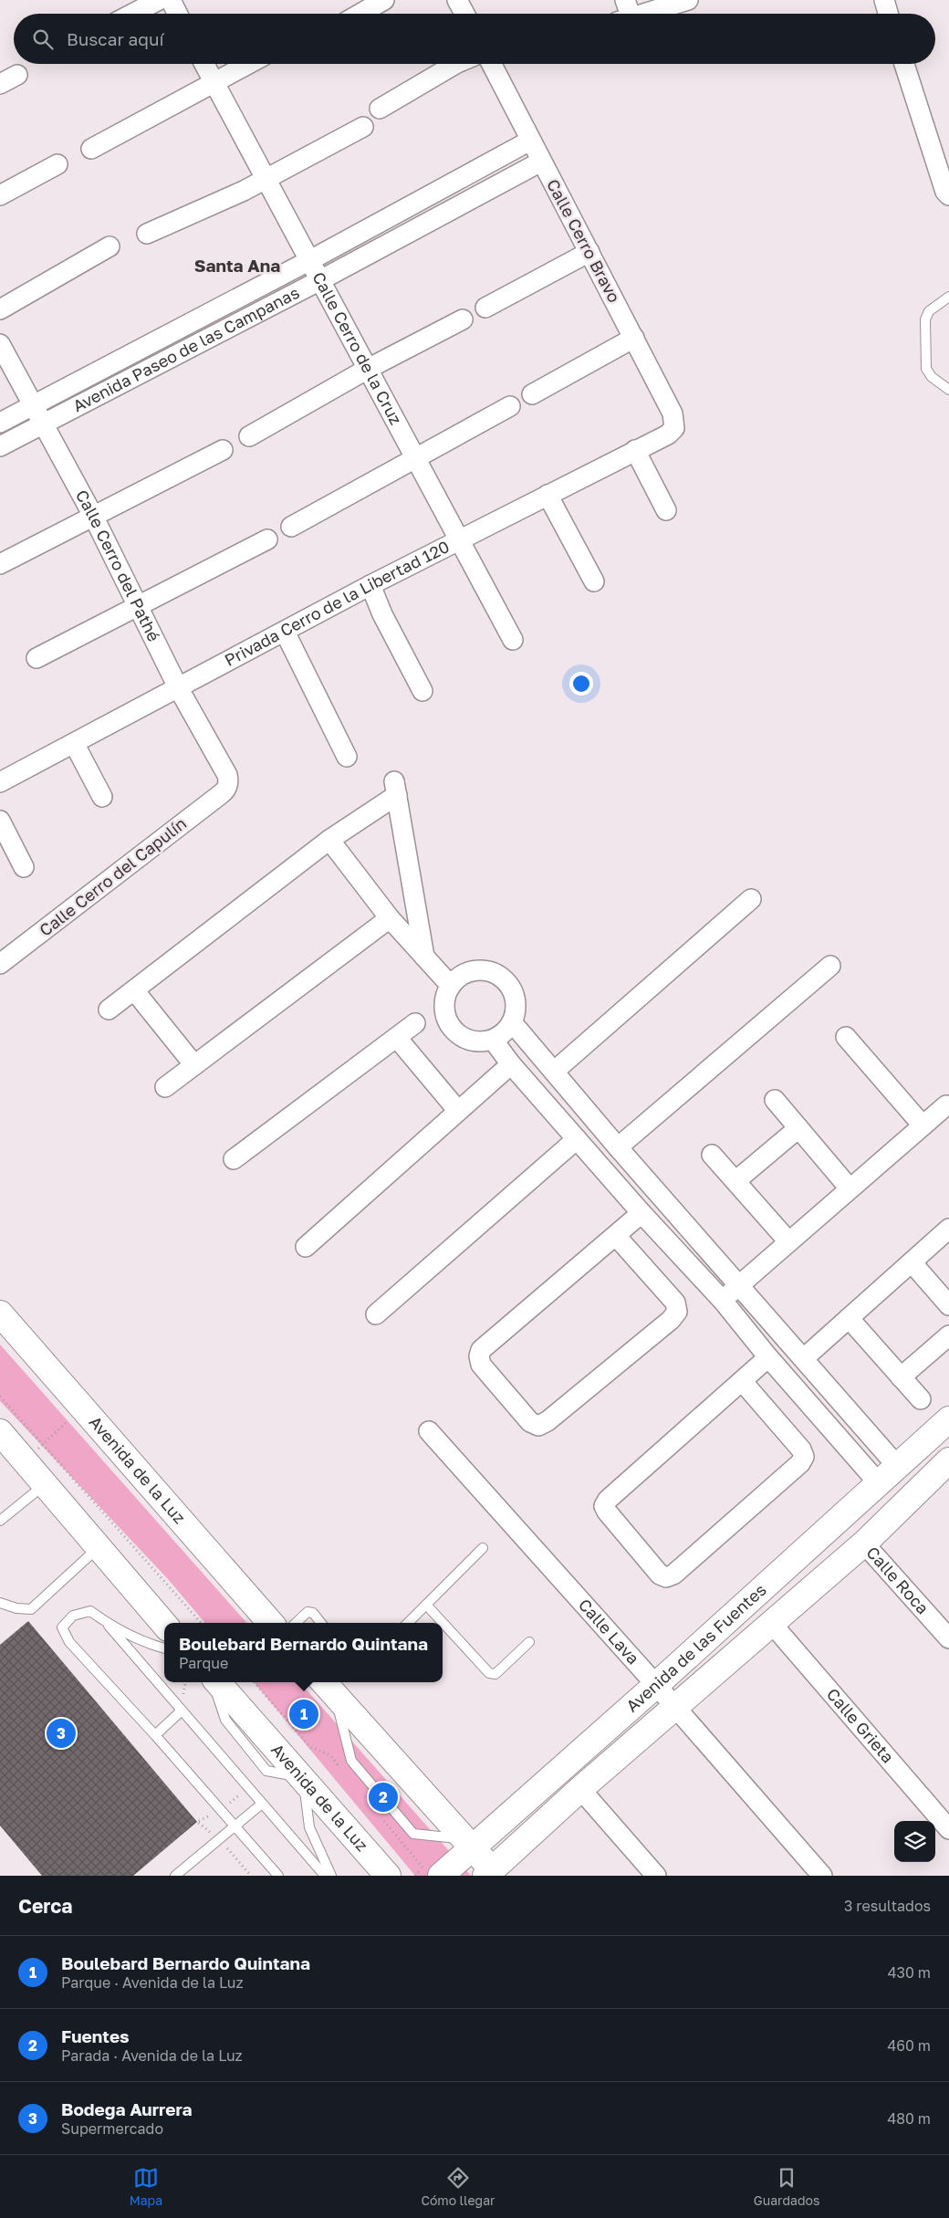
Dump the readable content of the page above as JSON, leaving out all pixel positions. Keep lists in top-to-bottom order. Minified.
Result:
{"streets":{"main road":["Avenida de la Luz","Avenida de las Fuentes"],"street":["Calle Cerro Bravo","Calle Cerro de la Cruz","Avenida Paseo de las Campanas","Calle Cerro del Pathé","Privada Cerro de la Libertad 120","Calle Cerro del Capulín","Calle Roca","Calle Lava","Calle Grieta"]},"crossings":[["Calle Cerro Bravo","Avenida Paseo de las Campanas"],["Calle Cerro Bravo","Privada Cerro de la Libertad 120"],["Calle Cerro de la Cruz","Avenida Paseo de las Campanas"],["Calle Cerro de la Cruz","Privada Cerro de la Libertad 120"],["Avenida Paseo de las Campanas","Calle Cerro del Pathé"],["Calle Cerro del Pathé","Privada Cerro de la Libertad 120"],["Calle Cerro del Pathé","Calle Cerro del Capulín"],["Calle Roca","Avenida de las Fuentes"],["Calle Lava","Avenida de las Fuentes"],["Avenida de las Fuentes","Calle Grieta"]],"districts":["Santa Ana"],"page":{"search":"Buscar aquí","popup":["Boulebard Bernardo Quintana","Parque"],"pins":["1","3","2"],"heading":["Cerca","3 resultados"],"list":[{"mark":"1","name":"Boulebard Bernardo Quintana","note":"Parque · Avenida de la Luz","value":"430 m"},{"mark":"2","name":"Fuentes","note":"Parada · Avenida de la Luz","value":"460 m"},{"mark":"3","name":"Bodega Aurrera","note":"Supermercado","value":"480 m"}],"nav":["Mapa","Cómo llegar","Guardados"]}}
